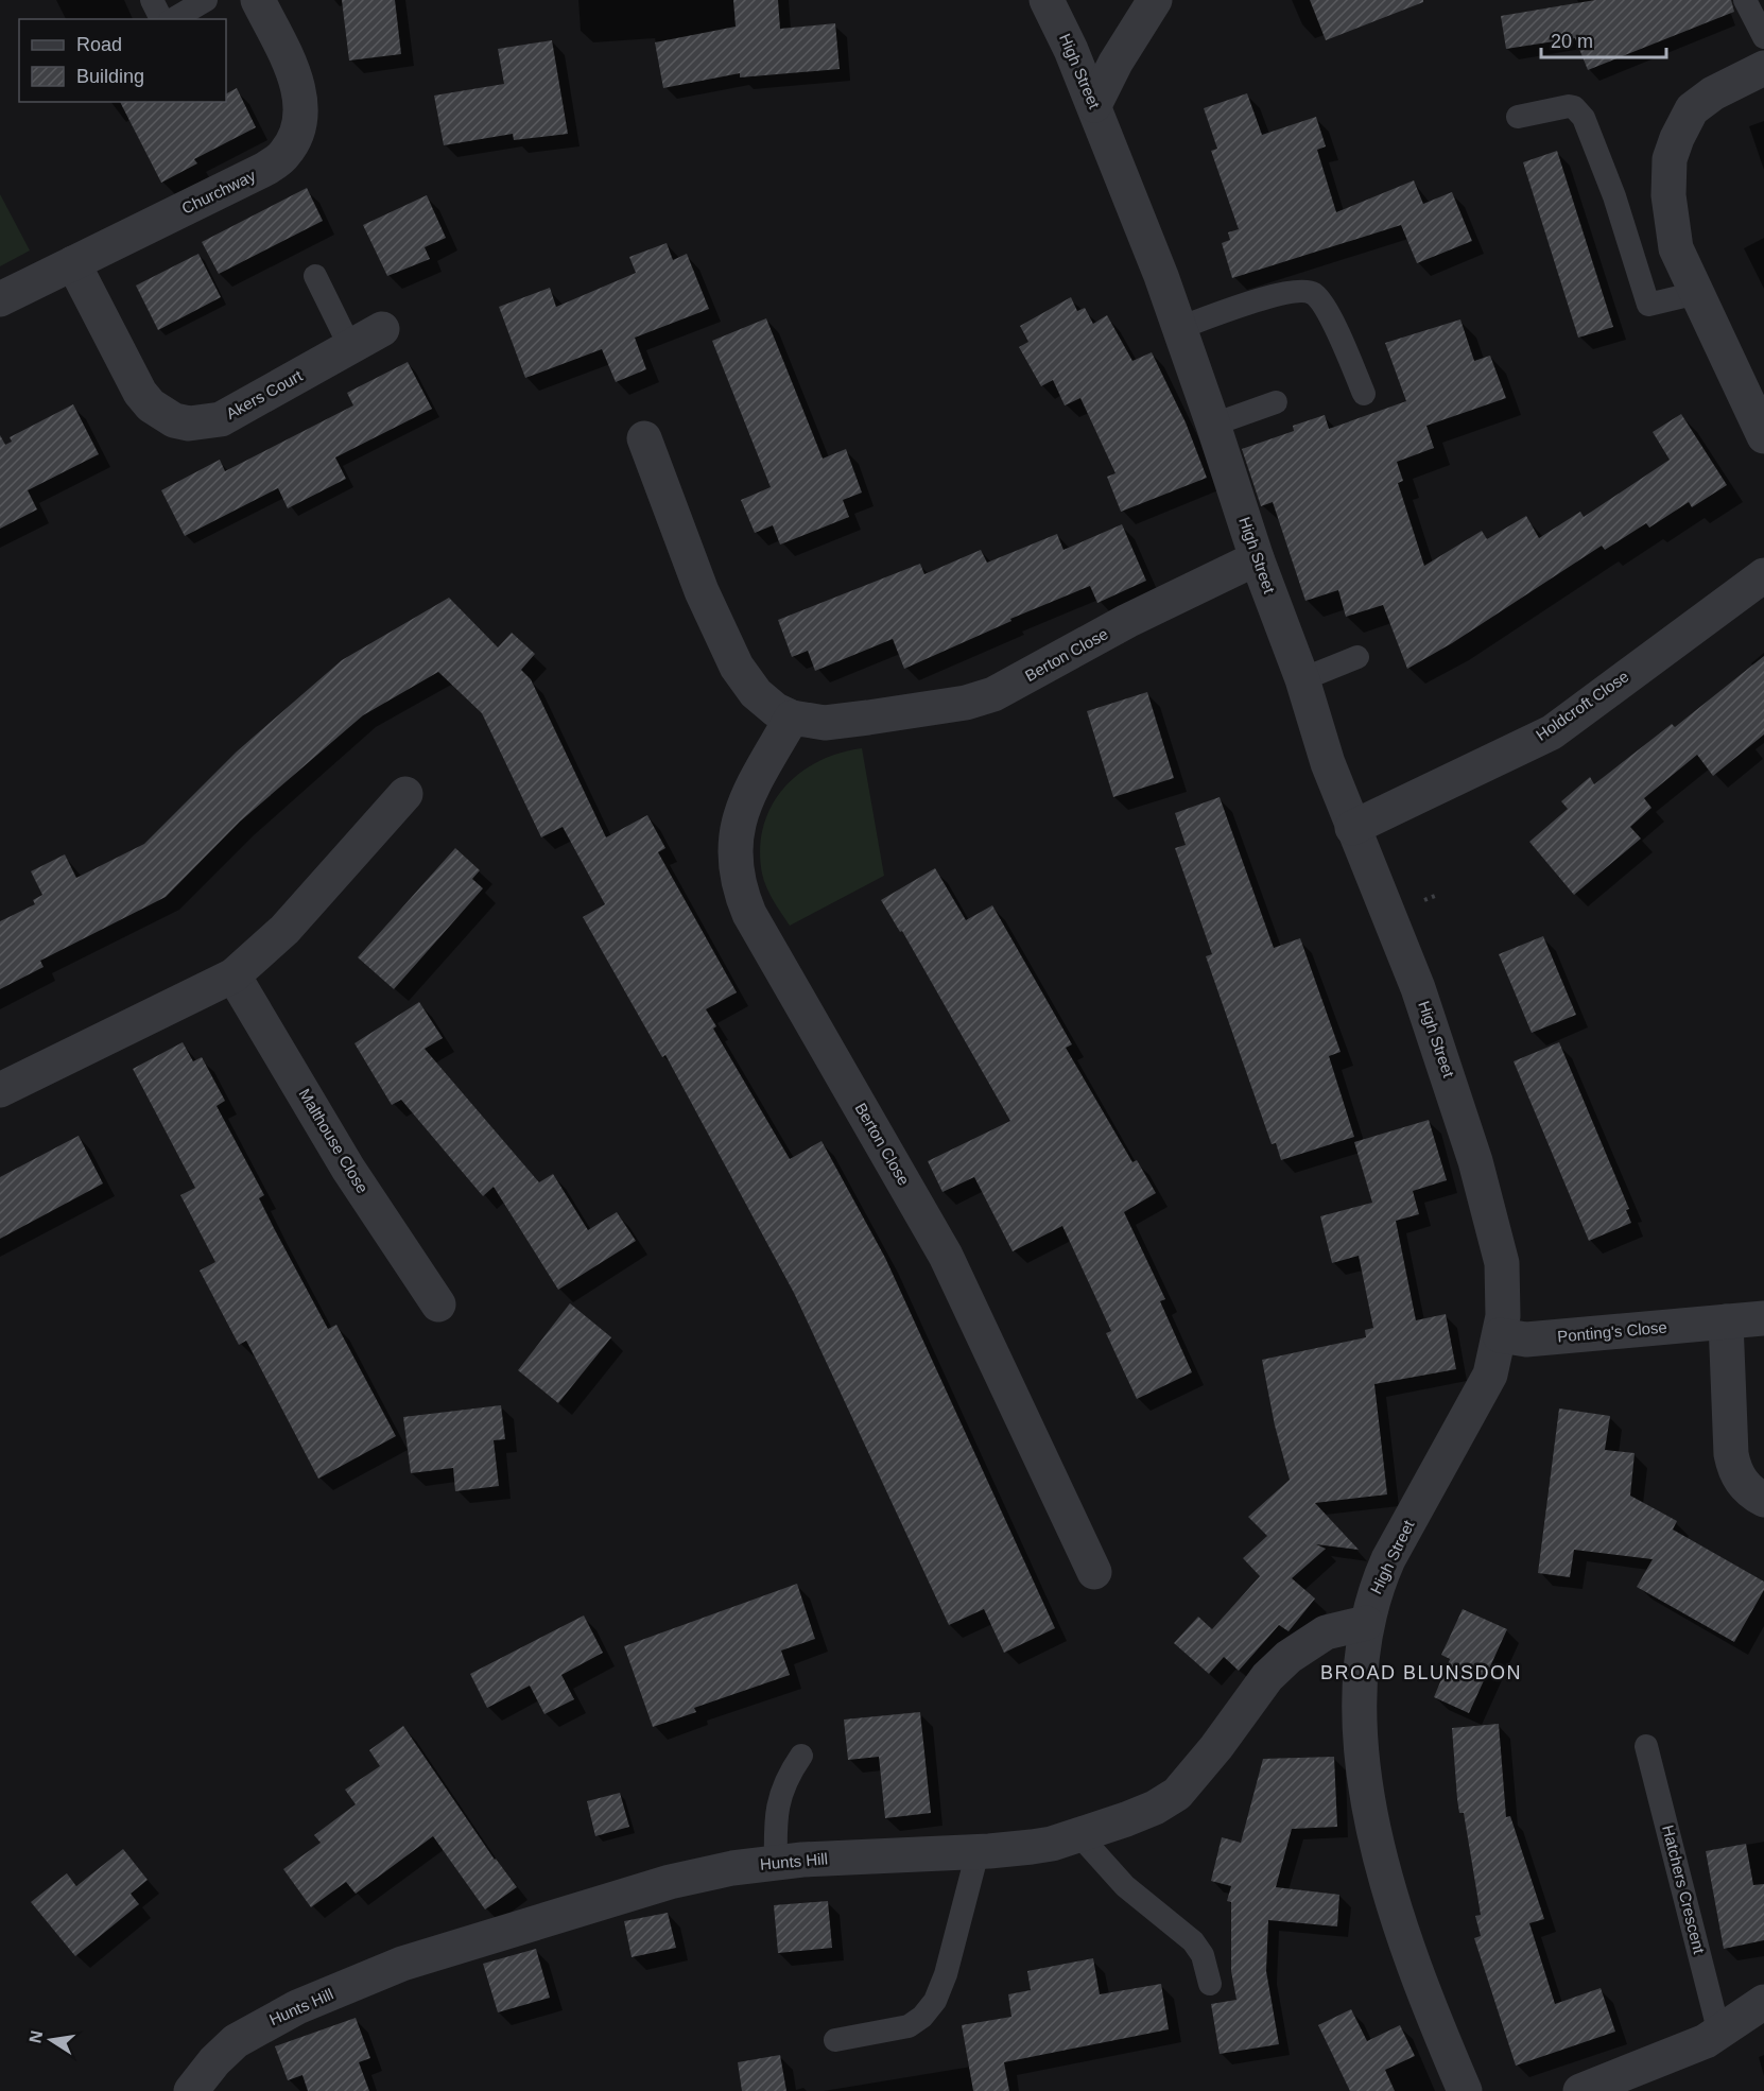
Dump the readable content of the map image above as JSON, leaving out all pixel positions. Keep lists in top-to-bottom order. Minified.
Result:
{"streets":{"street":["High Street","Churchway","Akers Court","Berton Close","Holdcroft Close","Malthouse Close","Ponting's Close","Hunts Hill"],"lane":["Hatchers Crescent"]},"crossings":[["High Street","Berton Close"],["High Street","Holdcroft Close"],["High Street","Ponting's Close"],["High Street","Hunts Hill"],["Churchway","Akers Court"]],"districts":["BROAD BLUNSDON"],"legend":["Road","Building"],"scale_bar":"20 m","north":"left"}
